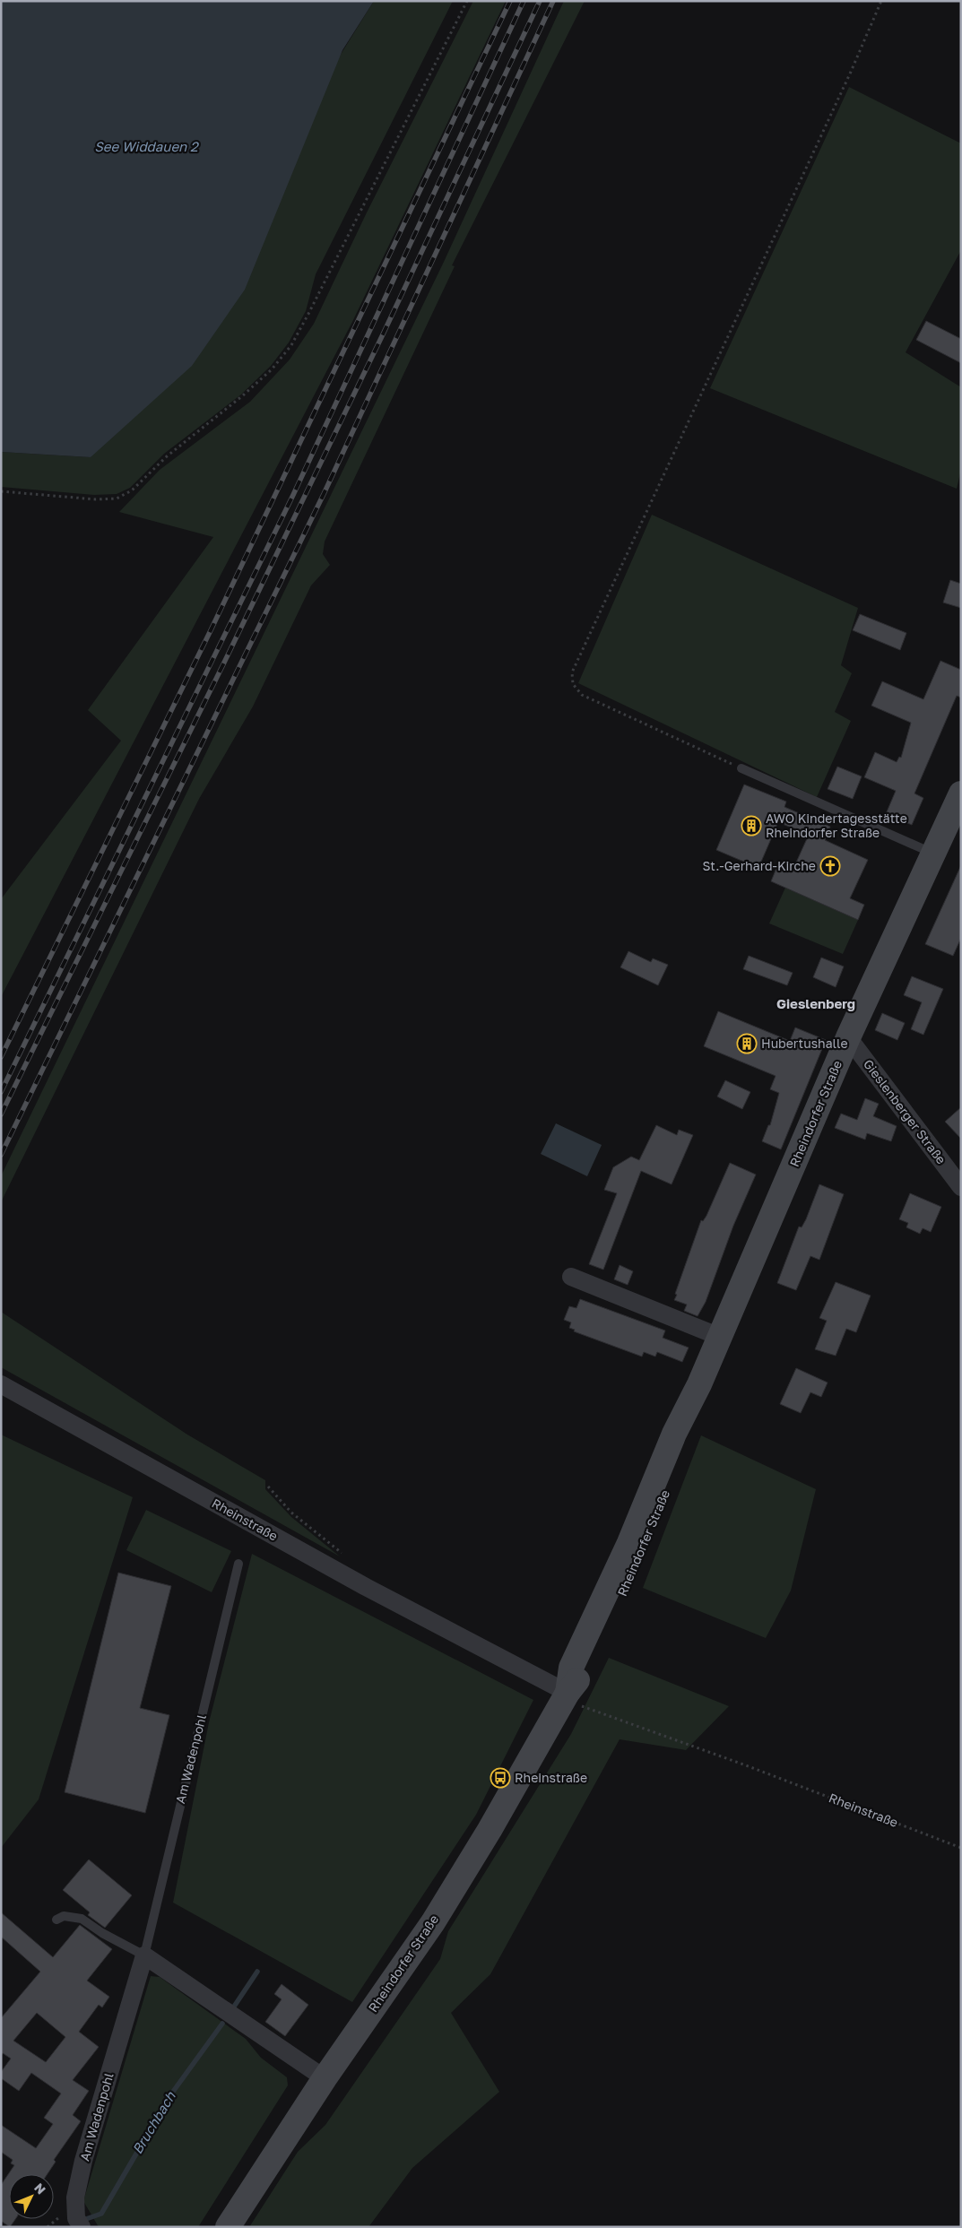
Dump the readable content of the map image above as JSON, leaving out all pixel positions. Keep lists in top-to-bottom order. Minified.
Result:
{"streets":{"main road":["Rheindorfer Straße"],"street":["Gieslenberger Straße","Rheinstraße","Am Wadenpohl"]},"crossings":[["Gieslenberger Straße","Rheindorfer Straße"],["Rheindorfer Straße","Rheinstraße"]],"districts":["Gieslenberg"],"water":["See Widdauen 2","Bruchbach"],"places":{"building":["AWO Kindertagesstätte Rheindorfer Straße","Hubertushalle"],"church":["St.-Gerhard-Kirche"],"bus stop":["Rheinstraße"]},"north":"top right"}
